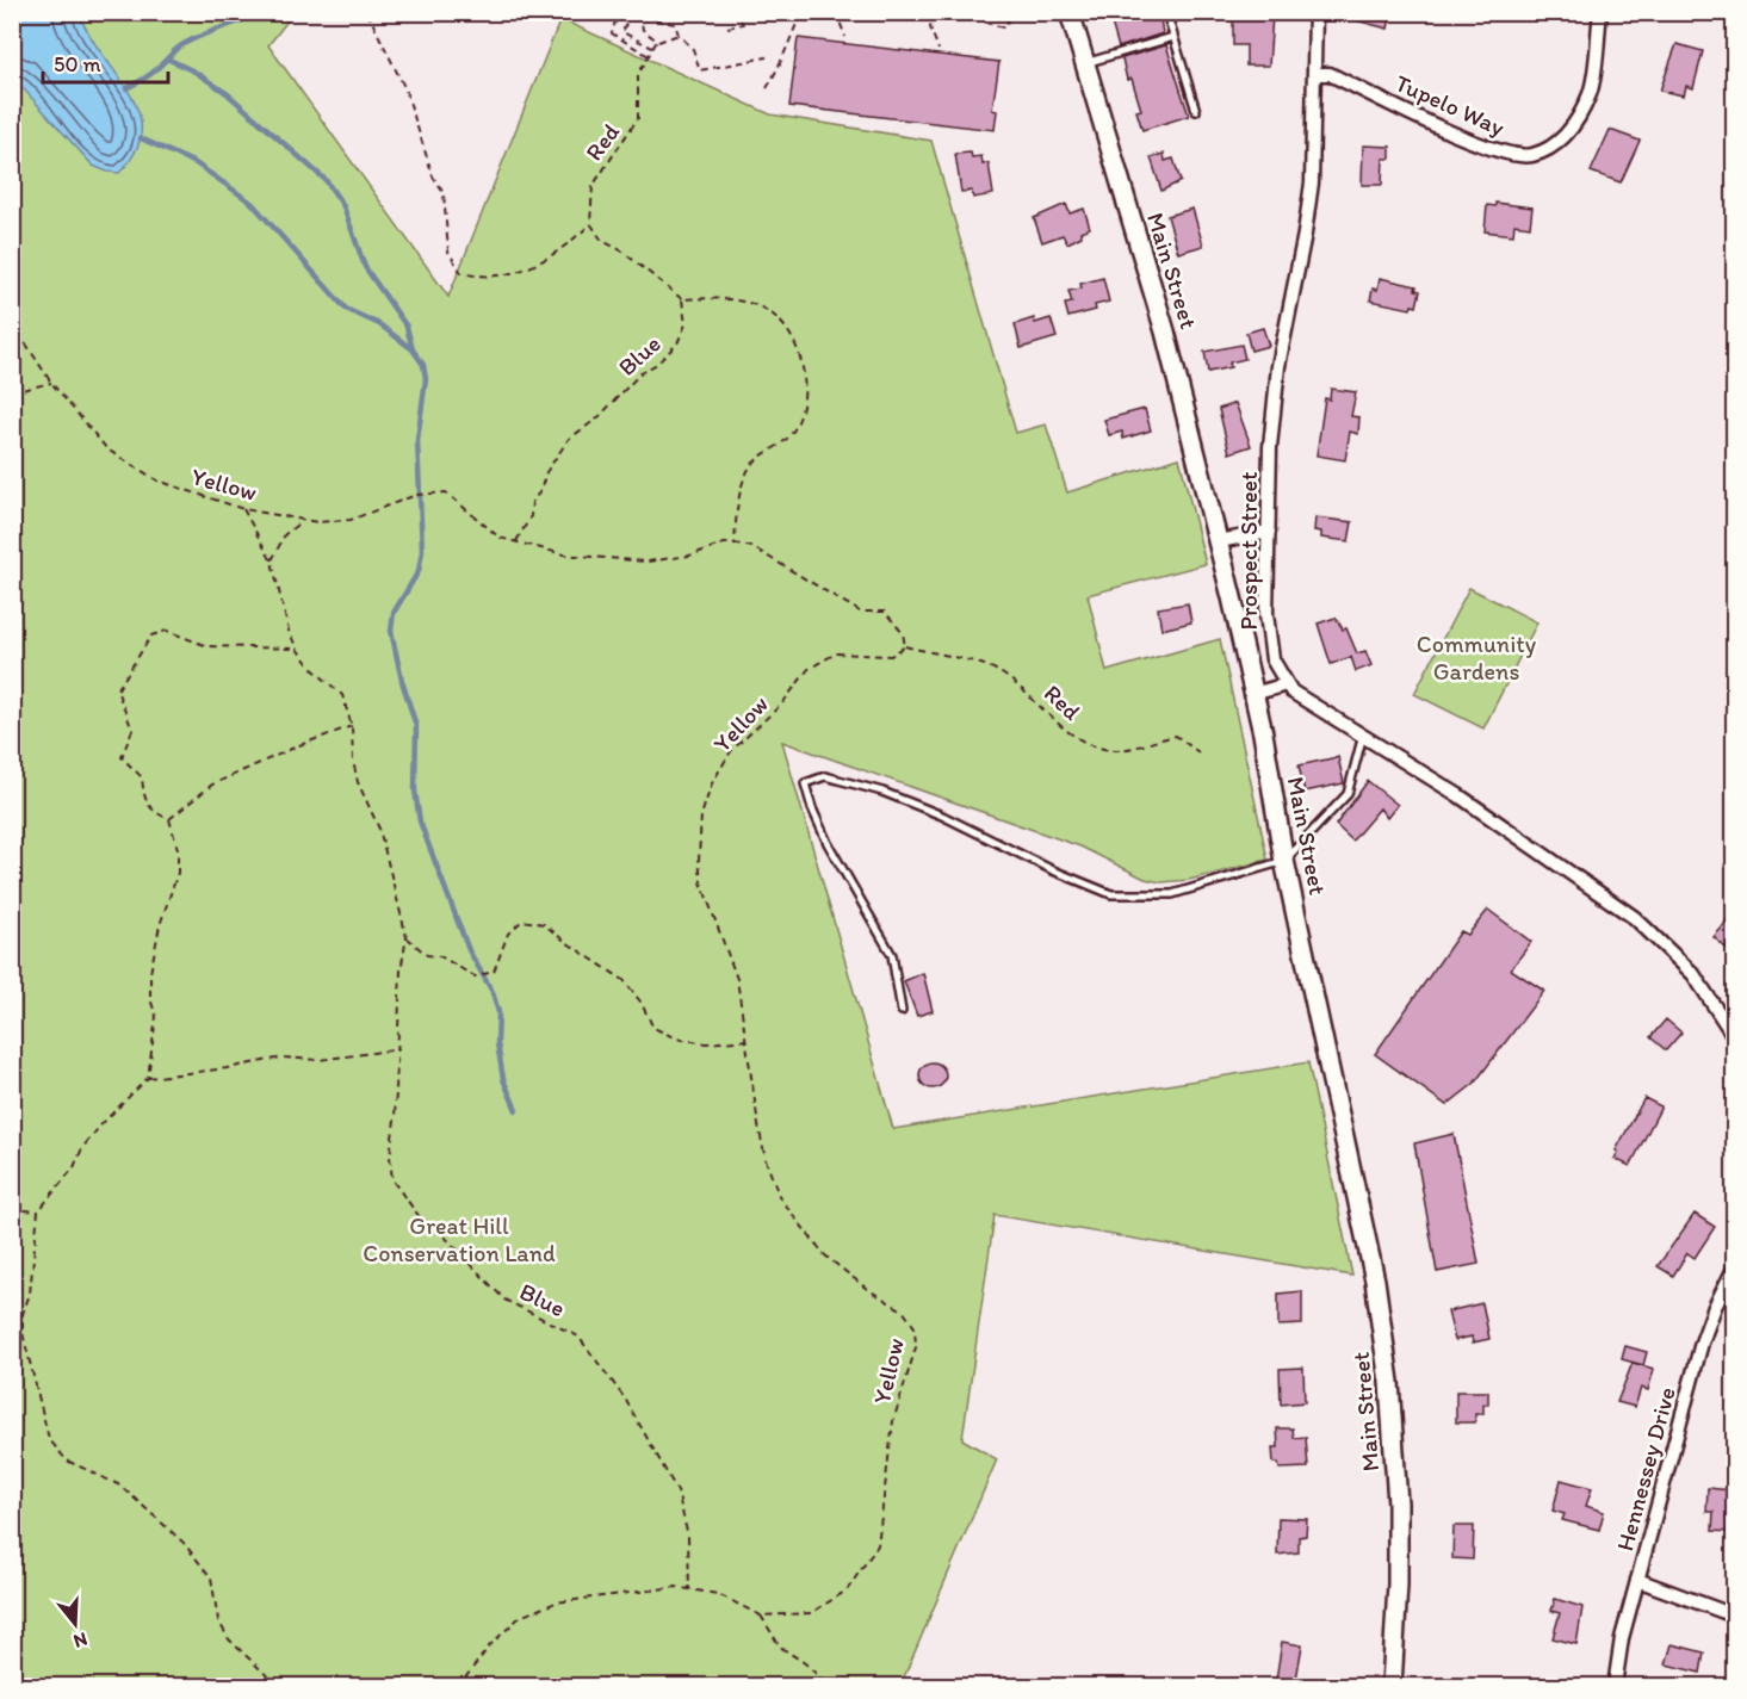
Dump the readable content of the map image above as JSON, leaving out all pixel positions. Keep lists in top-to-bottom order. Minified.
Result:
{"streets":{"main road":["Main Street"],"street":["Tupelo Way","Prospect Street","Hennessey Drive"],"path":["Red","Blue","Yellow"]},"crossings":[["Tupelo Way","Prospect Street"],["Red","Yellow"],["Blue","Yellow"]],"parks":["Community Gardens","Great Hill Conservation Land"],"scale_bar":"50 m","north":"bottom"}
